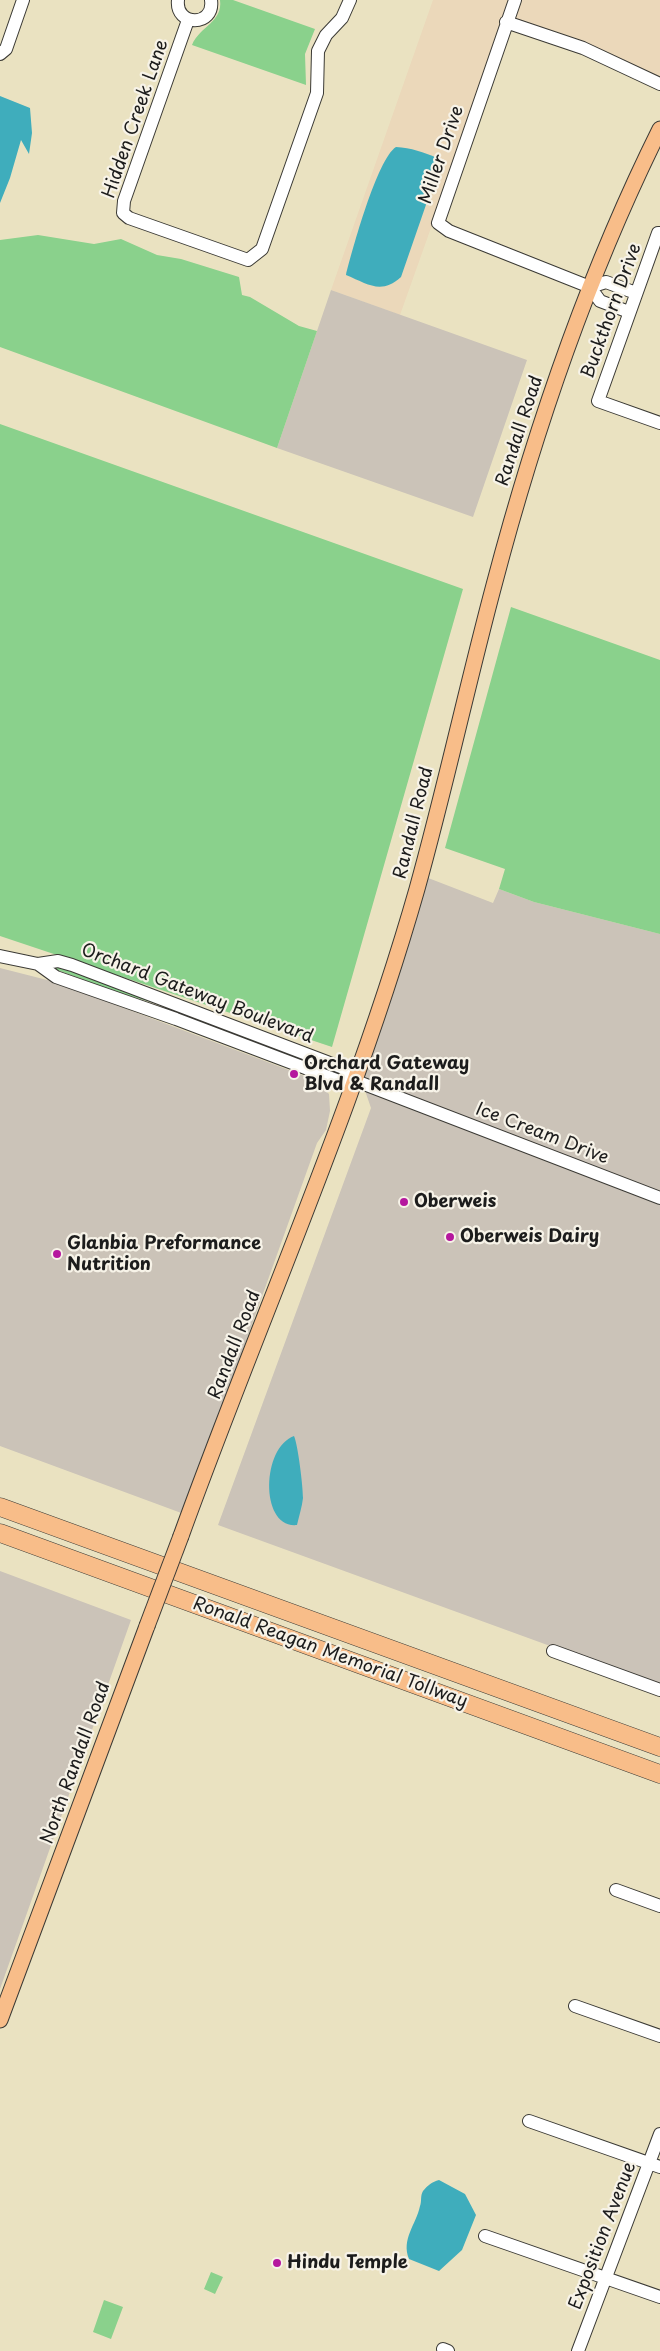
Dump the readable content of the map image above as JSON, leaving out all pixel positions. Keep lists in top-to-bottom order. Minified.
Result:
{"streets":{"highway":["Ronald Reagan Memorial Tollway"],"main road":["Randall Road","North Randall Road"],"street":["Hidden Creek Lane","Miller Drive","Buckthorn Drive","Orchard Gateway Boulevard","Ice Cream Drive","Exposition Avenue"]},"crossings":[["Miller Drive","Randall Road"],["Randall Road","Orchard Gateway Boulevard"],["Randall Road","Ice Cream Drive"],["Randall Road","North Randall Road"],["Orchard Gateway Boulevard","Ice Cream Drive"]],"places":["Orchard Gateway Blvd & Randall","Oberweis","Oberweis Dairy","Glanbia Preformance Nutrition","Hindu Temple"]}
